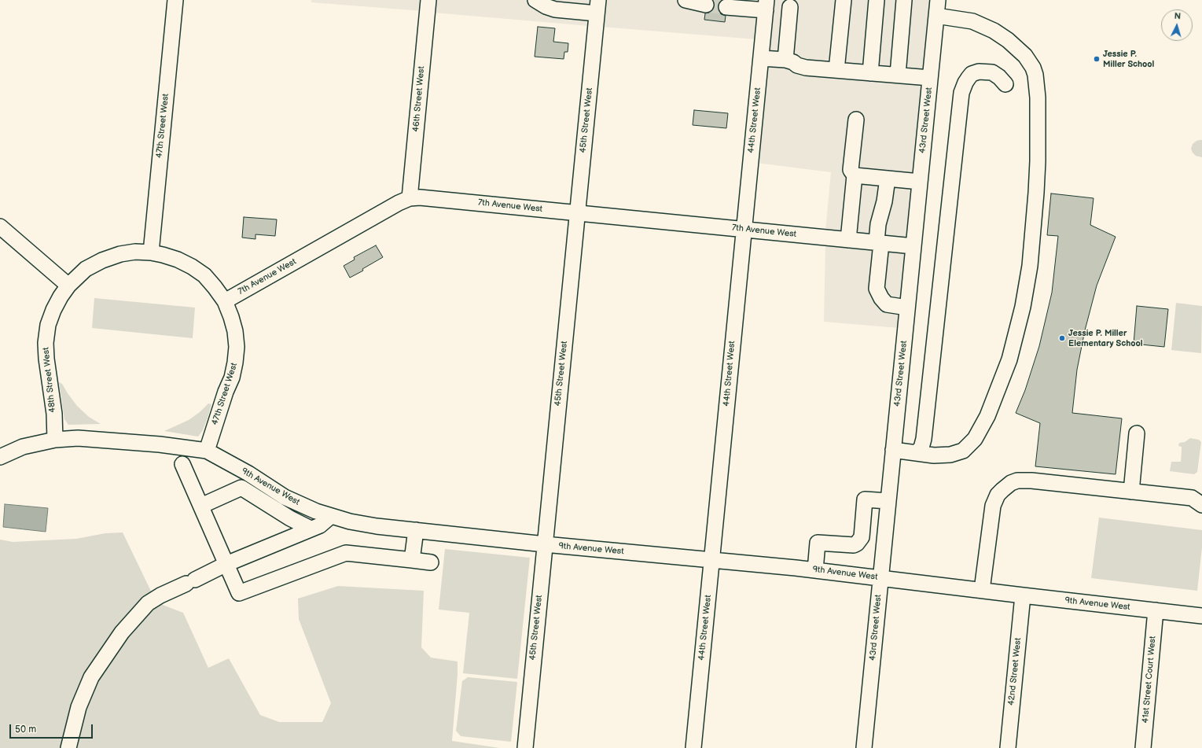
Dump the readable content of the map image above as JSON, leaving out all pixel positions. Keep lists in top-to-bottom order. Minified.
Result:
{"streets":{"street":["46th Street West","45th Street West","44th Street West","43rd Street West","47th Street West","7th Avenue West","48th Street West","9th Avenue West","42nd Street West","41st Street Court West"]},"crossings":[["46th Street West","7th Avenue West"],["45th Street West","7th Avenue West"],["45th Street West","9th Avenue West"],["44th Street West","7th Avenue West"],["44th Street West","9th Avenue West"],["43rd Street West","7th Avenue West"],["43rd Street West","9th Avenue West"],["47th Street West","7th Avenue West"],["47th Street West","48th Street West"],["47th Street West","9th Avenue West"],["48th Street West","9th Avenue West"],["9th Avenue West","42nd Street West"],["9th Avenue West","41st Street Court West"]],"places":["Jessie P. Miller School","Jessie P. Miller Elementary School"],"scale_bar":"50 m","north":"top"}
